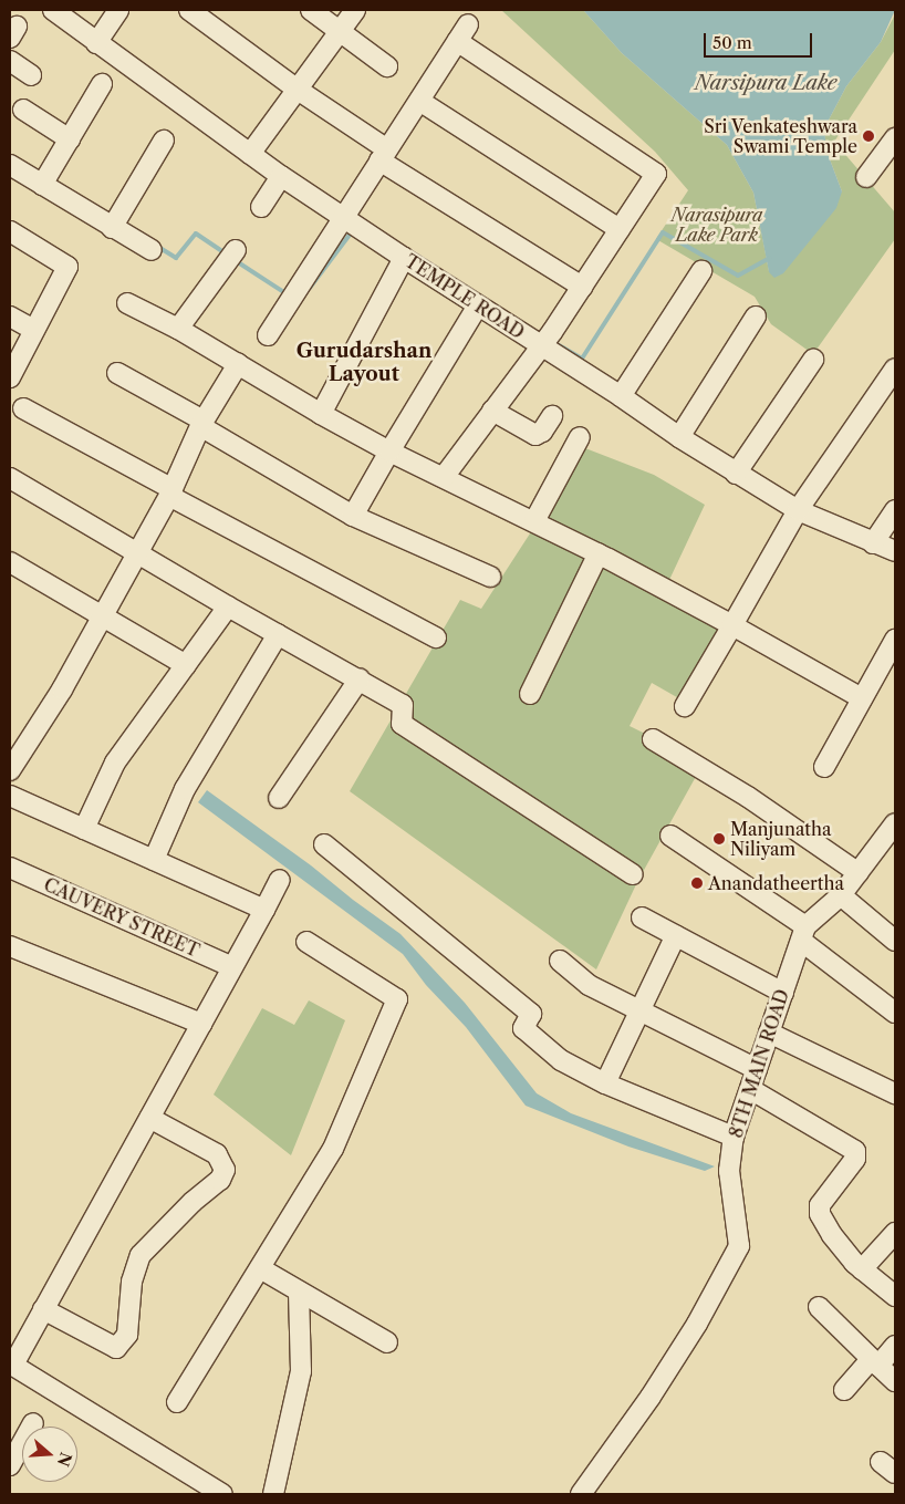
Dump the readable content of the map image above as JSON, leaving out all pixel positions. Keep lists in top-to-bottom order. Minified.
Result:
{"streets":{"street":["TEMPLE ROAD","CAUVERY STREET","8TH MAIN ROAD"]},"districts":["Gurudarshan Layout"],"water":["Narsipura Lake"],"parks":["Narasipura Lake Park"],"places":["Sri Venkateshwara Swami Temple","Manjunatha Niliyam","Anandatheertha"],"scale_bar":"50 m","north":"right"}
